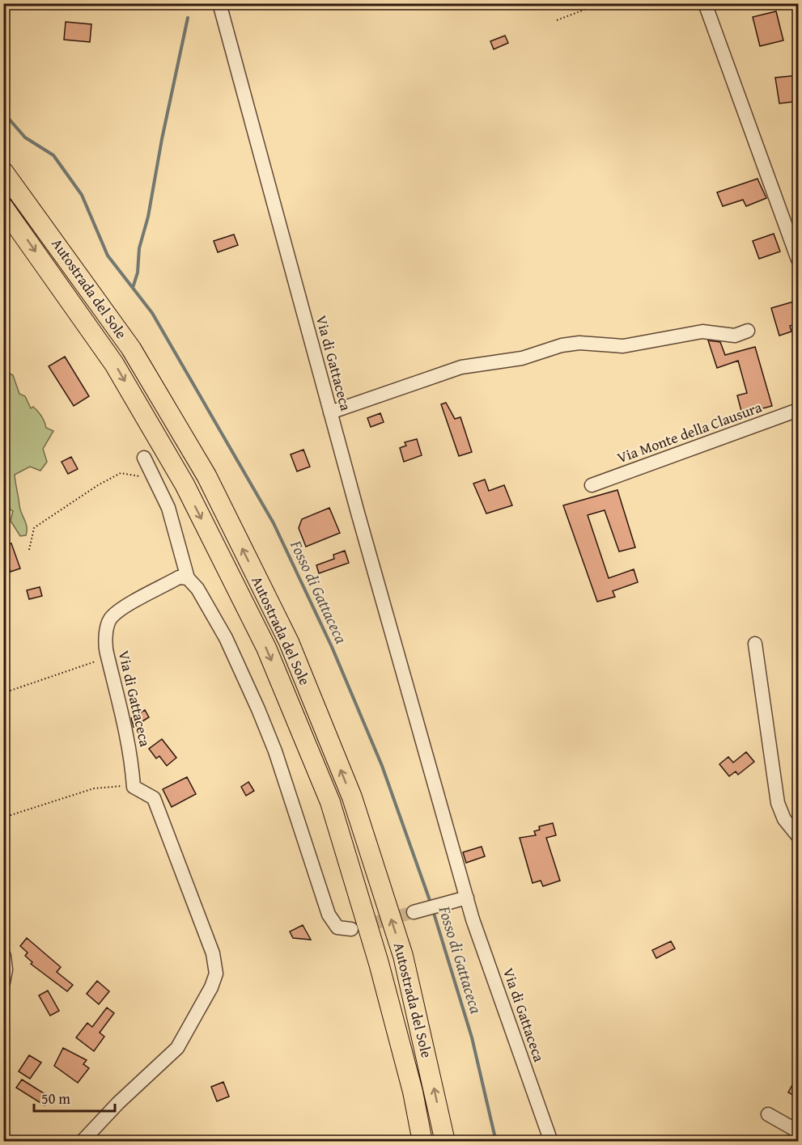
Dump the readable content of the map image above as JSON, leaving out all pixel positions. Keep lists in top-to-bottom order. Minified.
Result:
{"streets":{"highway":["Autostrada del Sole"],"street":["Via di Gattaceca","Via Monte della Clausura"]},"water":["Fosso di Gattaceca"],"scale_bar":"50 m"}
